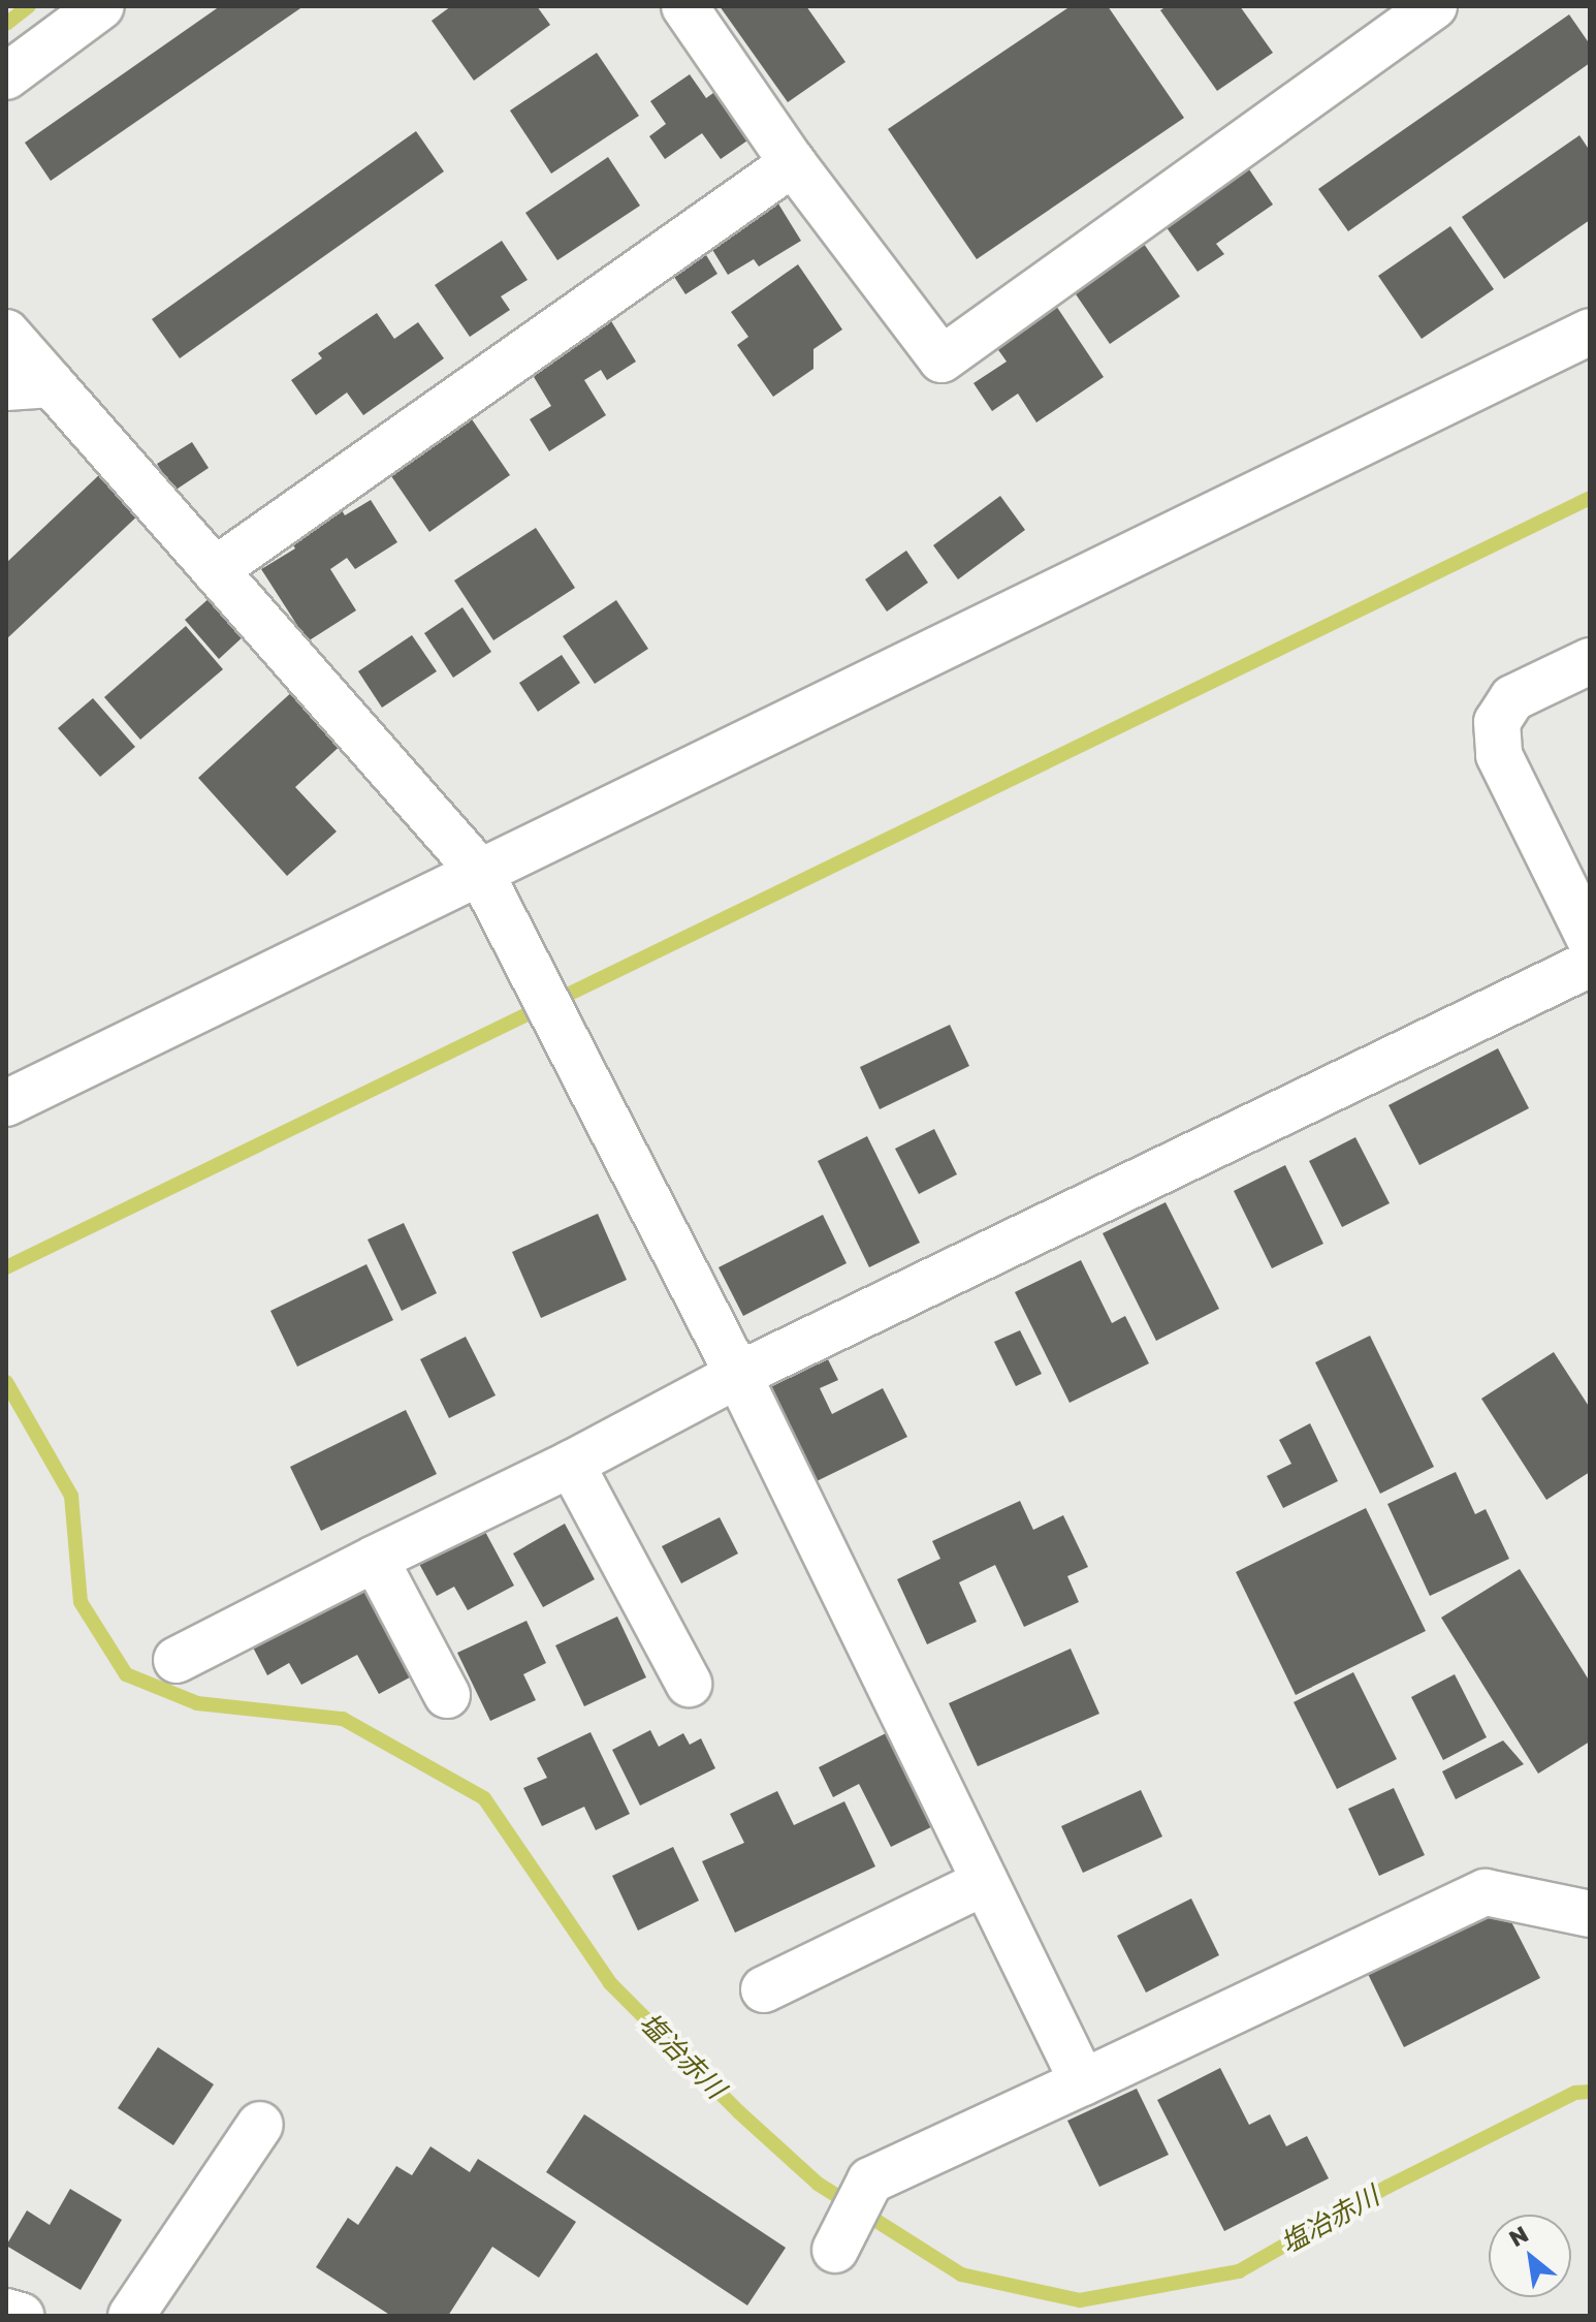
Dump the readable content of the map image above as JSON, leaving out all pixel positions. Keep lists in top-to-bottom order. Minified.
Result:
{"water":["塩冶赤川"],"north":"top left"}
